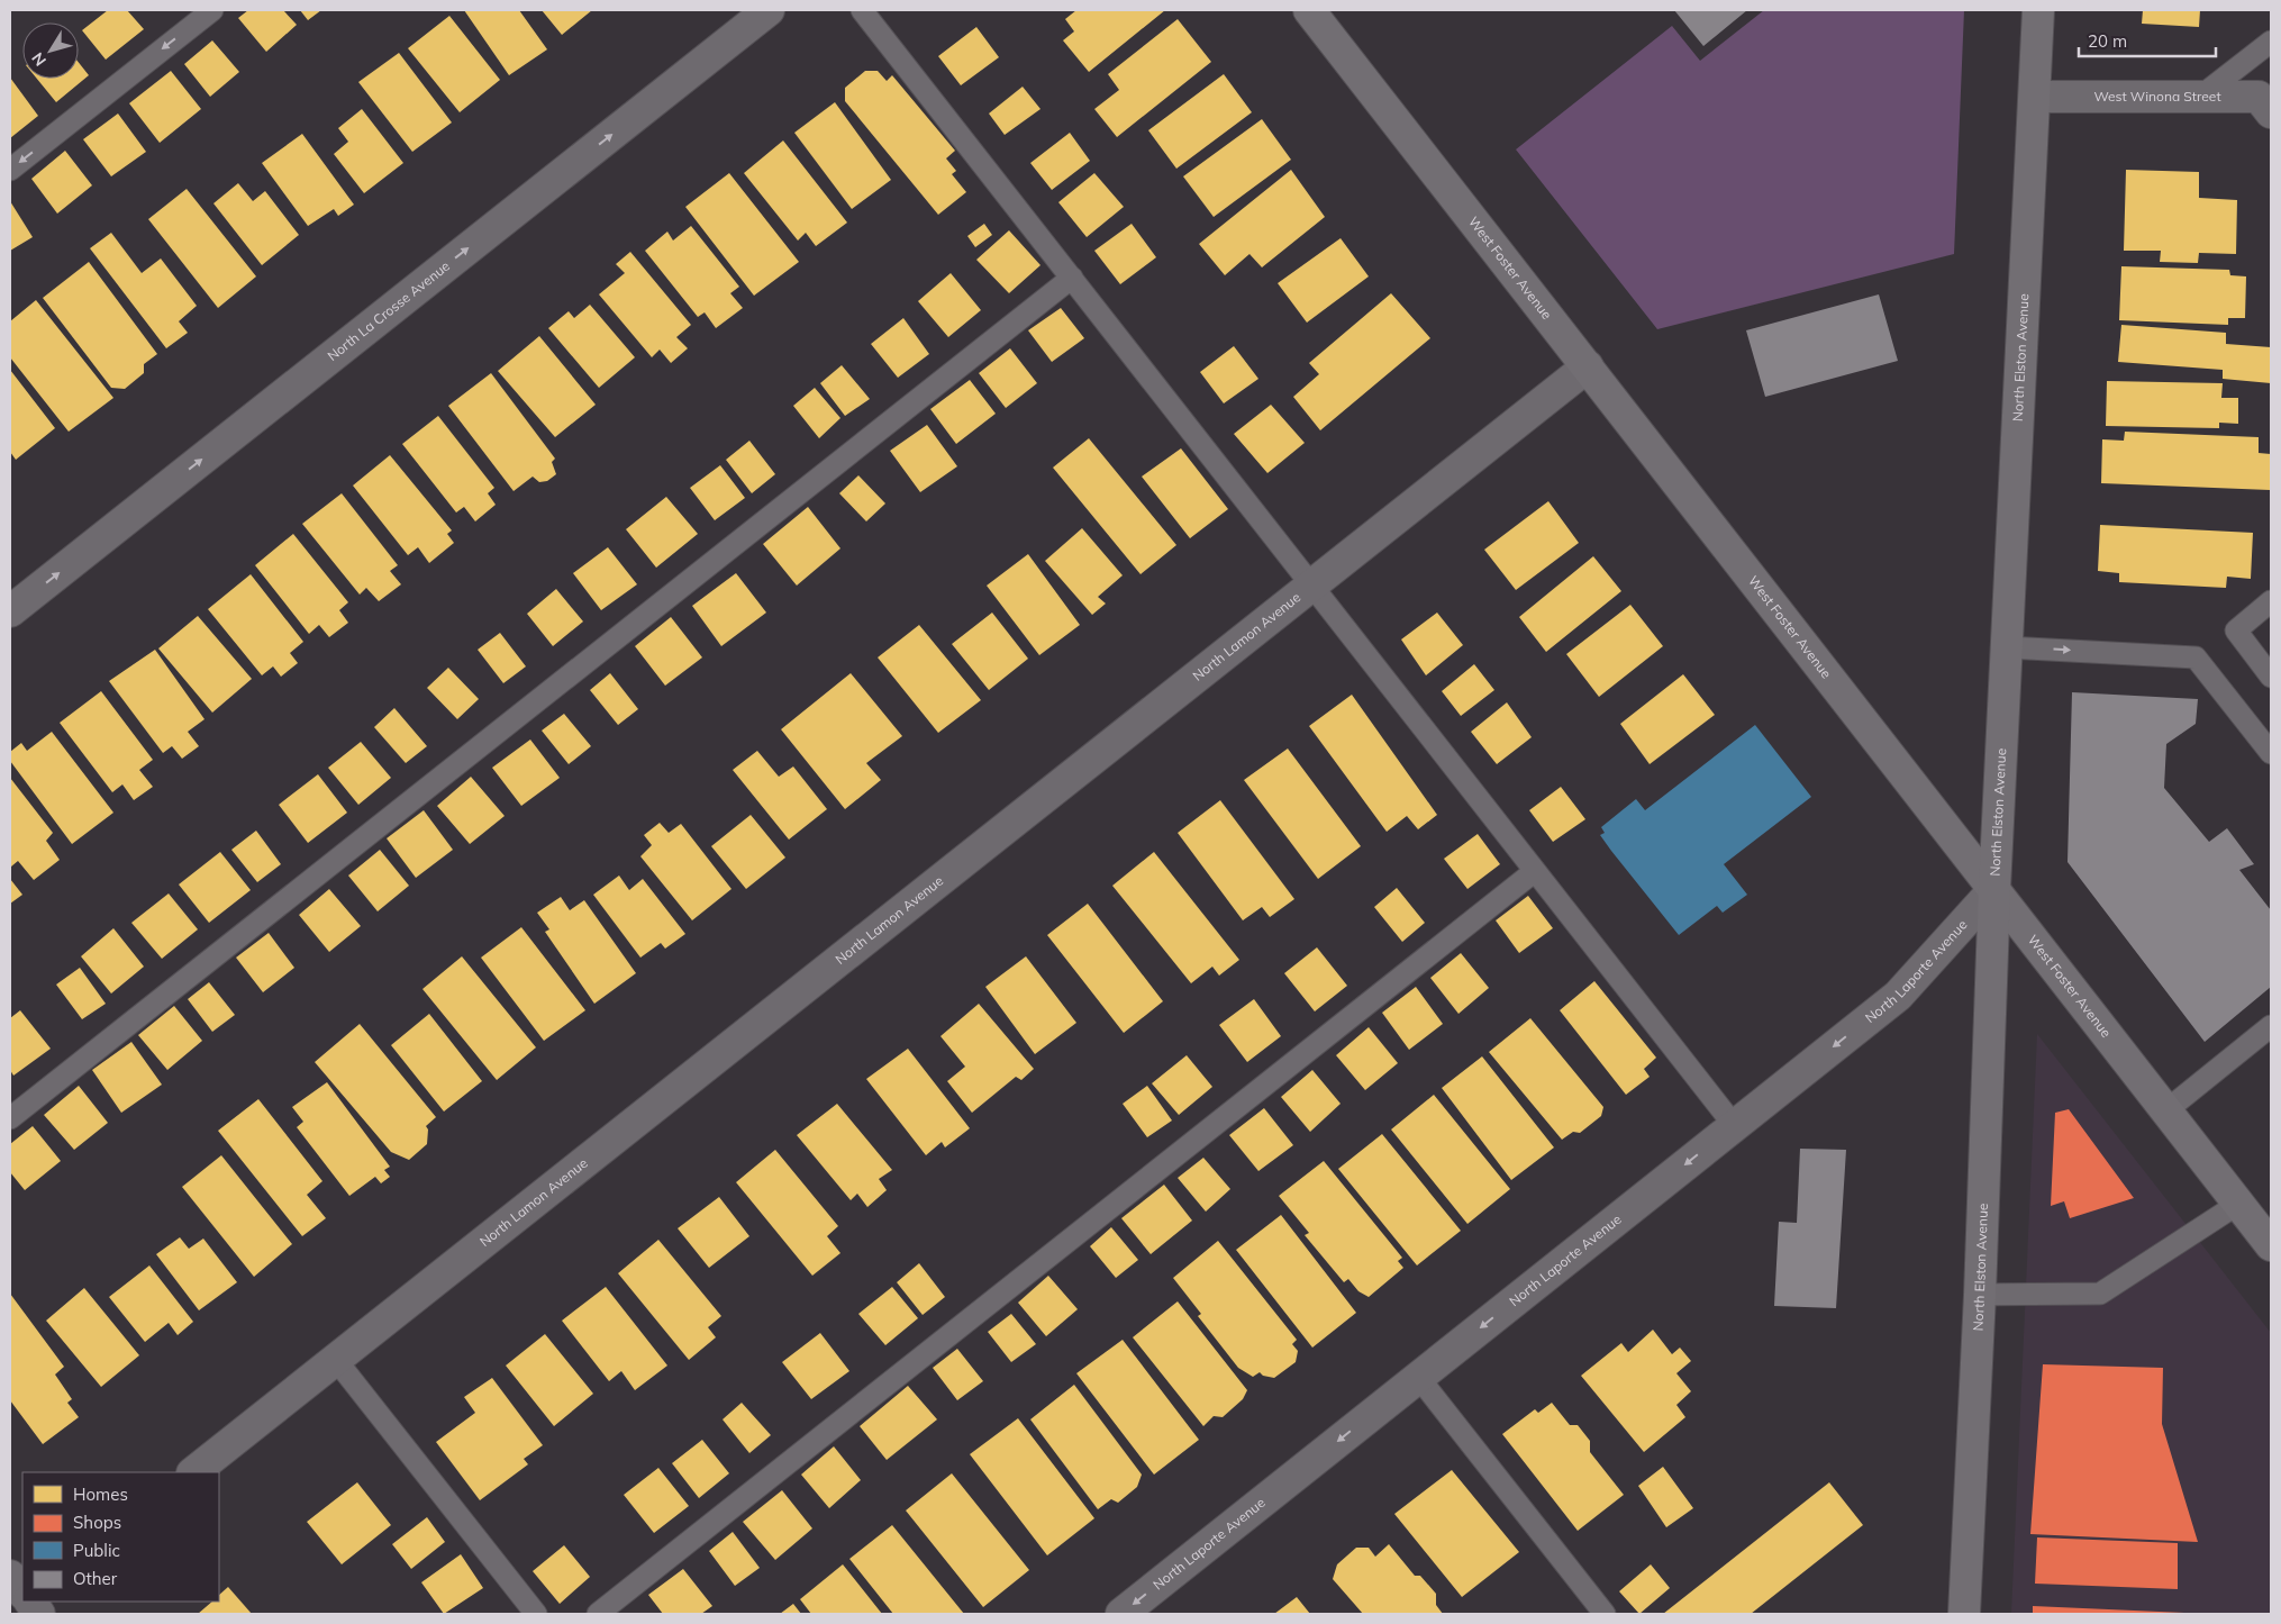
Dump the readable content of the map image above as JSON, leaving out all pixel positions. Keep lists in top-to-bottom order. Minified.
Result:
{"streets":{"main road":["West Foster Avenue","North Elston Avenue"],"street":["West Winona Street","North La Crosse Avenue","North Lamon Avenue","North Laporte Avenue"]},"crossings":[["West Winona Street","North Elston Avenue"],["West Foster Avenue","North Elston Avenue"],["West Foster Avenue","North Lamon Avenue"],["West Foster Avenue","North Laporte Avenue"],["North Elston Avenue","North Laporte Avenue"]],"one_way":["North La Crosse Avenue","North Laporte Avenue"],"legend":["Homes","Shops","Public","Other"],"scale_bar":"20 m","north":"bottom left"}
